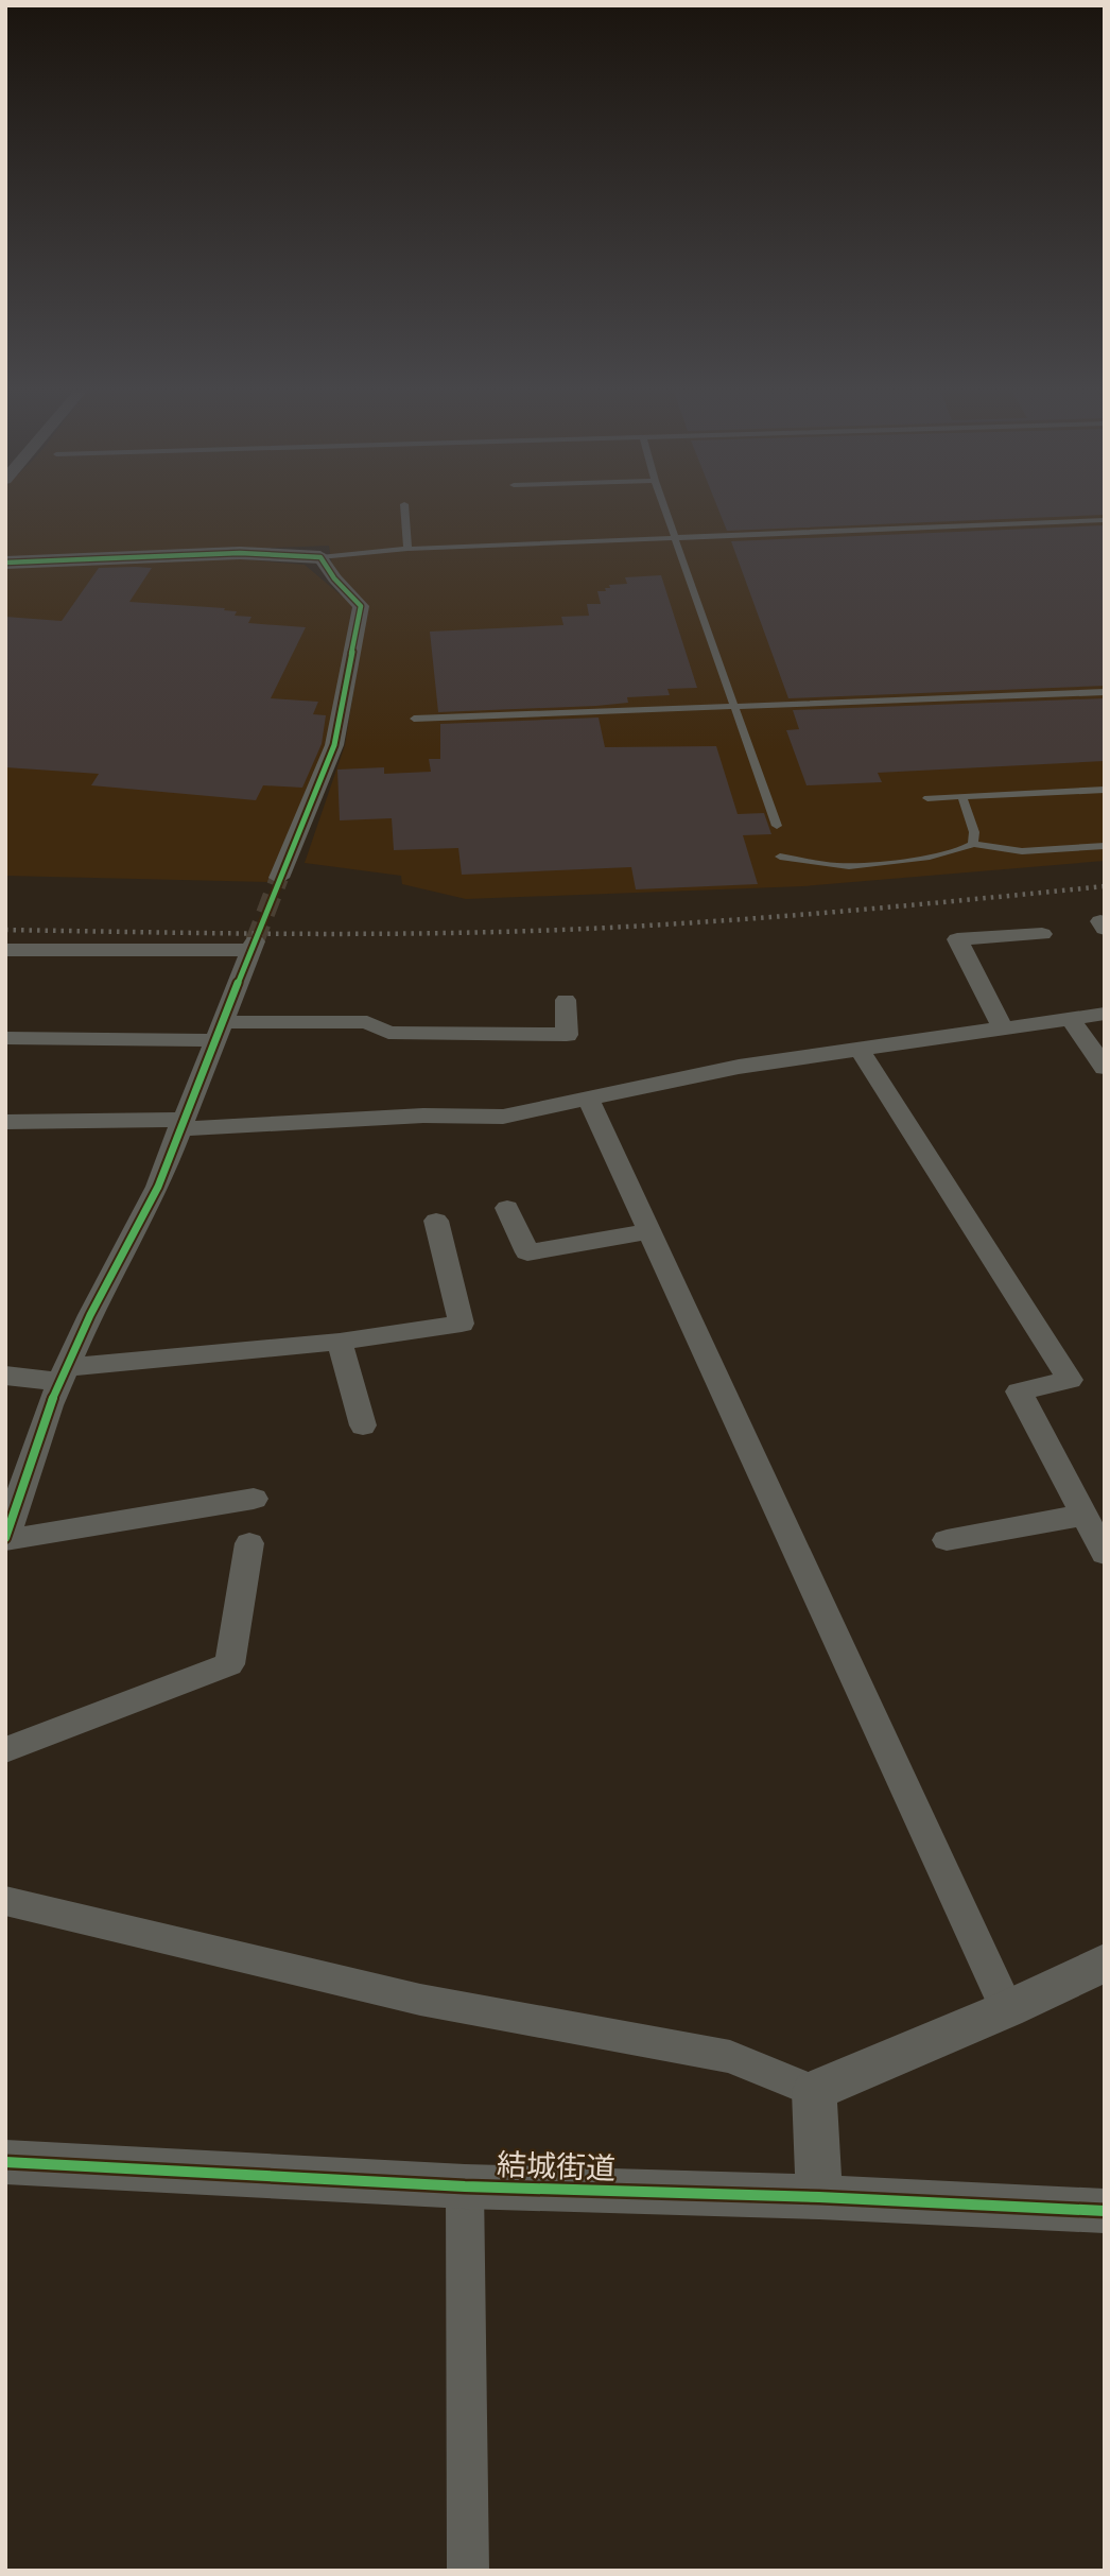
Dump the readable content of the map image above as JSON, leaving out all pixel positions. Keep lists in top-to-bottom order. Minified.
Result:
{"streets":{"street":["結城街道"]}}
